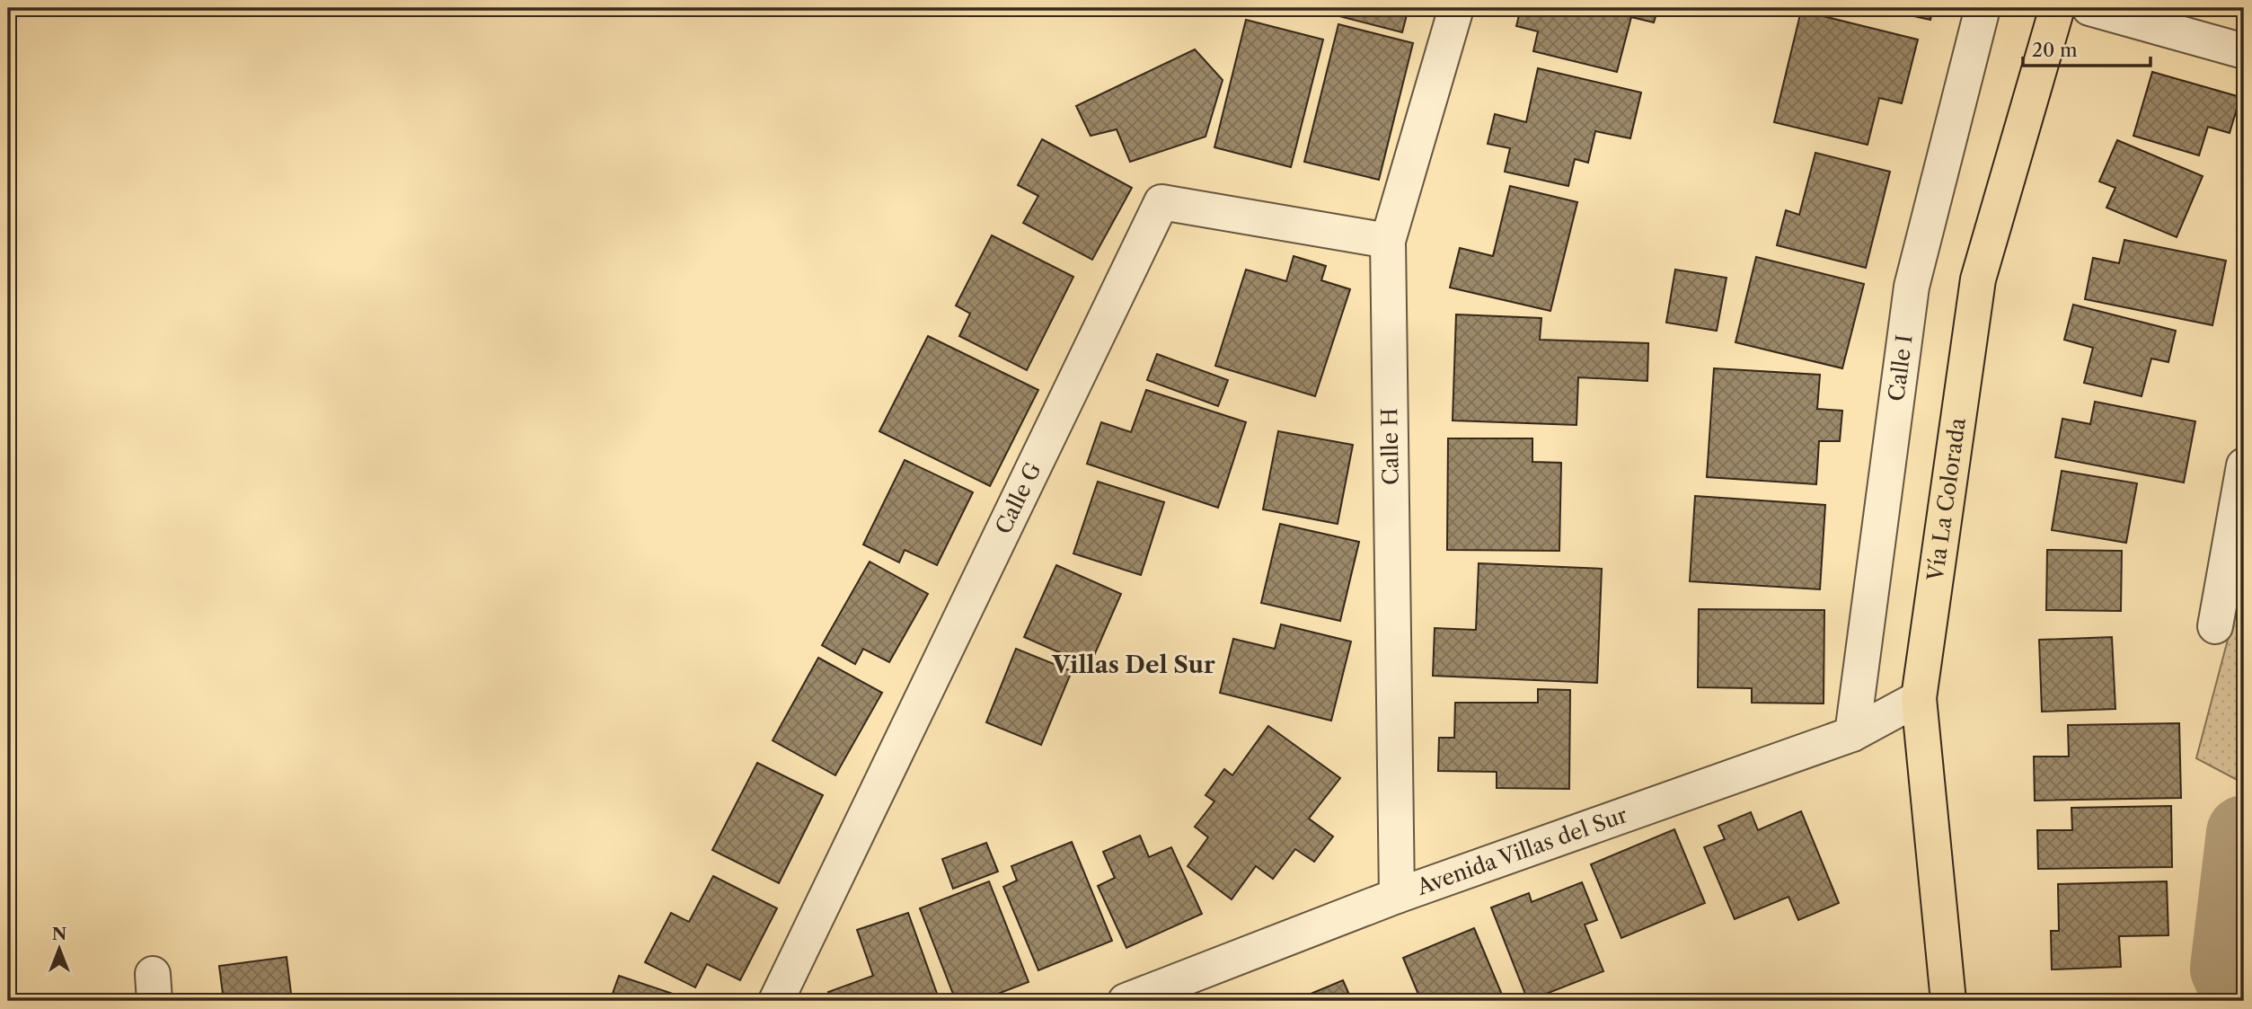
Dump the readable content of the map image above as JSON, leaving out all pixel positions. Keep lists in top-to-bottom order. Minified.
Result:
{"streets":{"main road":["Vía La Colorada"],"street":["Calle I","Calle H","Calle G","Avenida Villas del Sur"]},"crossings":[["Calle I","Avenida Villas del Sur"],["Calle H","Calle G"],["Calle H","Avenida Villas del Sur"],["Vía La Colorada","Avenida Villas del Sur"]],"districts":["Villas Del Sur"],"scale_bar":"20 m","north":"top"}
